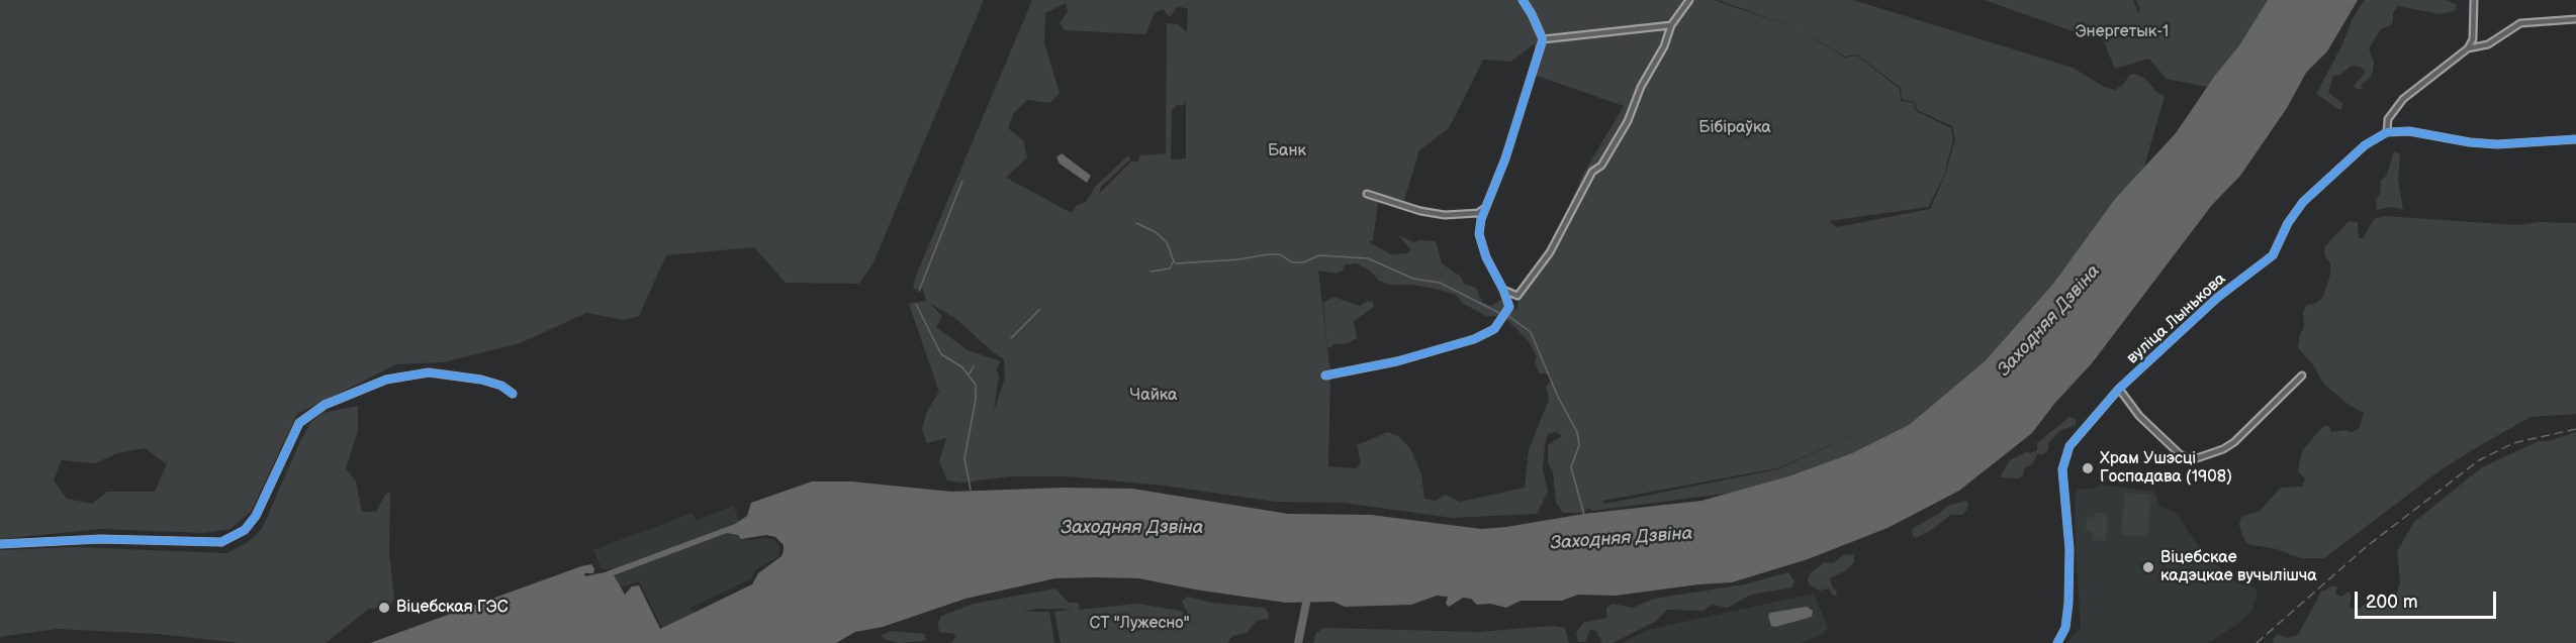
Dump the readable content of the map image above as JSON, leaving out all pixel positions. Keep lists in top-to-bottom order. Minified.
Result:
{"streets":{"street":["вуліца Лынькова"]},"water":["Заходняя Дзвіна"],"parks":["Энергетык-1","Бібіраўка","Банк","Чайка","СТ \"Лужесно\""],"places":["Храм Ушэсці Госпадава (1908)","Віцебскае кадэцкае вучылішча","Віцебская ГЭС"],"scale_bar":"200 m"}
